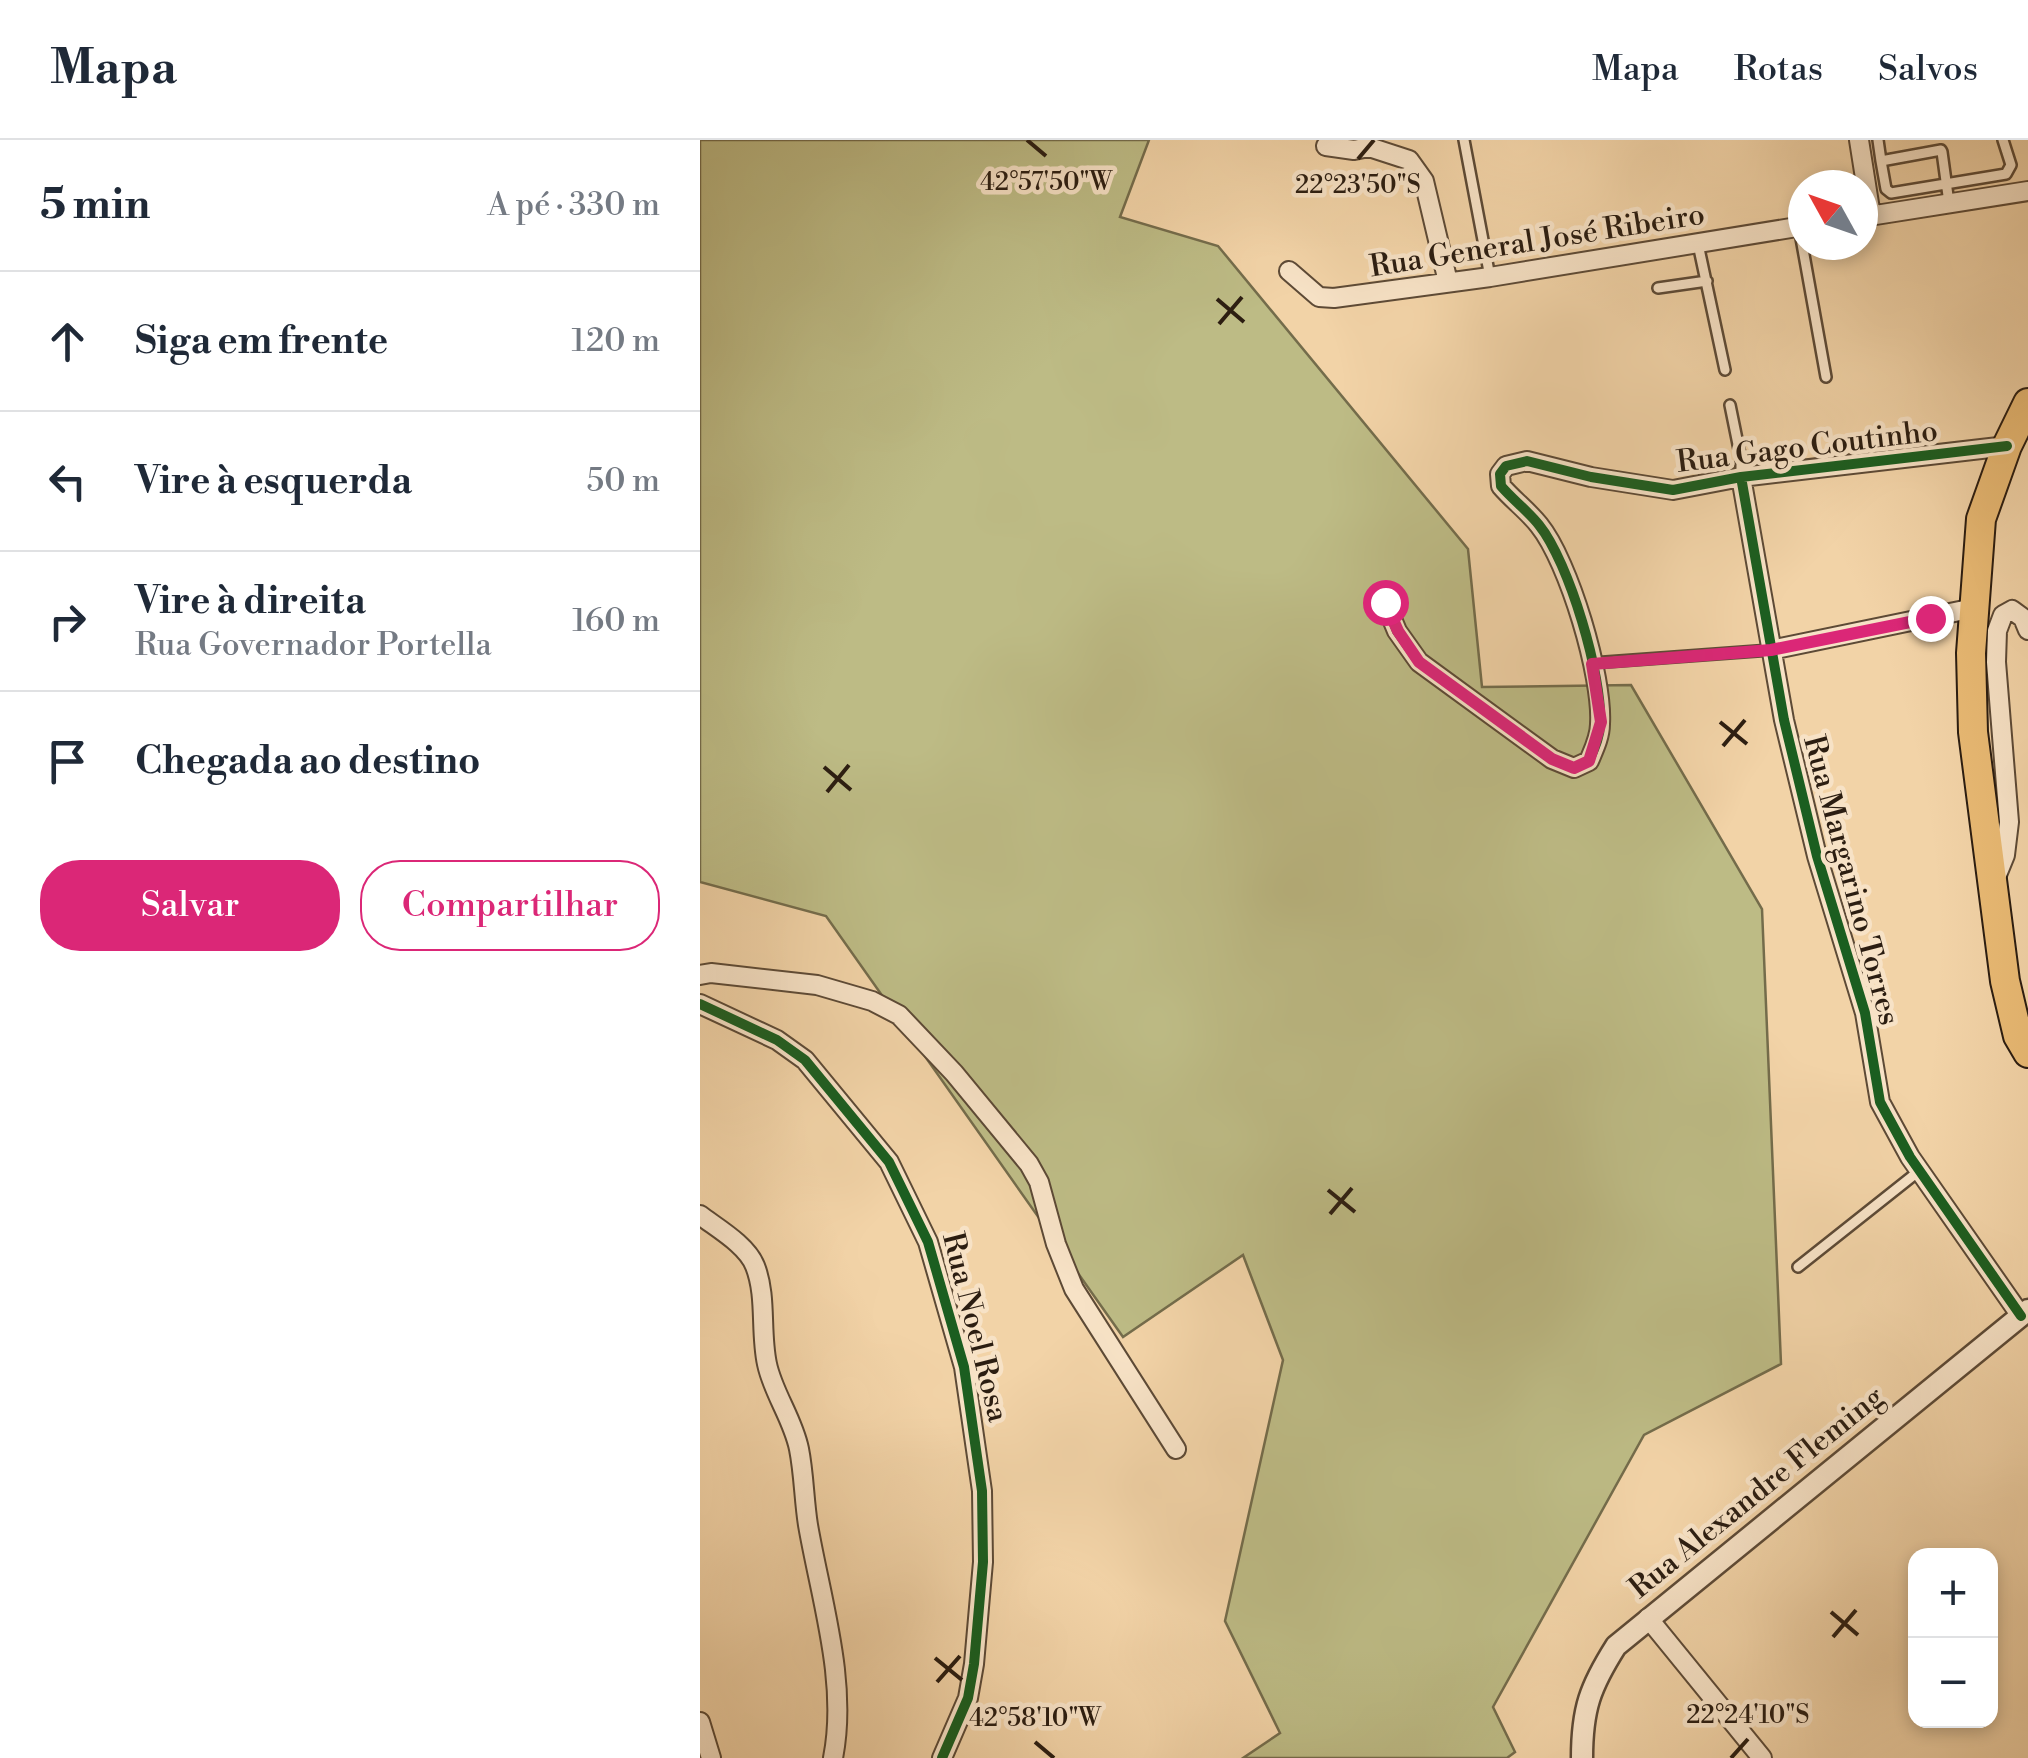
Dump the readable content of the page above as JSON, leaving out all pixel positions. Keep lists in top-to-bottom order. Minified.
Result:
{"streets":{"street":["Rua General José Ribeiro","Rua Gago Coutinho","Rua Margarino Torres","Rua Noel Rosa","Rua Alexandre Fleming"]},"crossings":[["Rua Gago Coutinho","Rua Margarino Torres"],["Rua Margarino Torres","Rua Alexandre Fleming"]],"north":"top left","page":{"header":"Mapa","nav":["Mapa","Rotas","Salvos"],"heading":["5 min","A pé · 330 m"],"list":[["Siga em frente","120 m"],["Vire à esquerda","50 m"],["Vire à direita","Rua Governador Portella","160 m"],"Chegada ao destino"],"buttons":["Salvar","Compartilhar"],"map_buttons":["+","−"]},"coordinates":["42°57'50\"W","22°23'50\"S","22°24'10\"S","42°58'10\"W"]}
